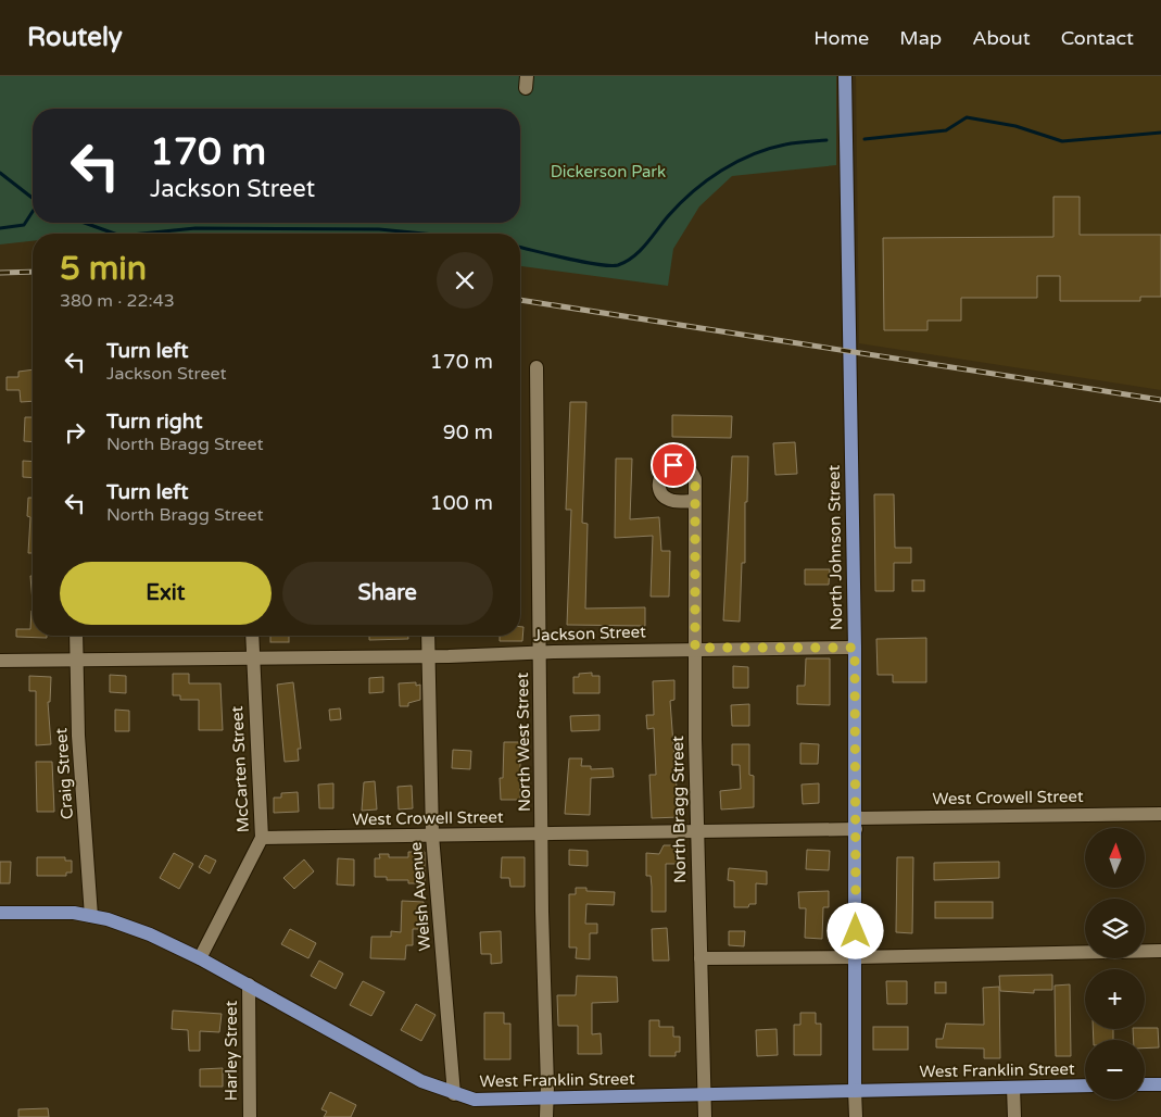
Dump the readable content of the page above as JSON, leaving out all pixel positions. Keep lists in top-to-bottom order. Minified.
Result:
{"streets":{"main road":["North Johnson Street","West Franklin Street"],"street":["Jackson Street","North West Street","McCarten Street","Craig Street","West Crowell Street","North Bragg Street","Welsh Avenue","Harley Street"]},"crossings":[["North Johnson Street","Jackson Street"],["North Johnson Street","West Crowell Street"],["North Johnson Street","West Franklin Street"],["Jackson Street","North West Street"],["Jackson Street","McCarten Street"],["Jackson Street","Craig Street"],["Jackson Street","North Bragg Street"],["Jackson Street","Welsh Avenue"],["North West Street","West Crowell Street"],["North West Street","West Franklin Street"],["McCarten Street","West Crowell Street"],["McCarten Street","West Franklin Street"],["Craig Street","West Franklin Street"],["West Crowell Street","North Bragg Street"],["West Crowell Street","Welsh Avenue"],["North Bragg Street","West Franklin Street"],["Welsh Avenue","West Franklin Street"],["Harley Street","West Franklin Street"]],"parks":["Dickerson Park"],"north":"top","page":{"header":"Routely","nav":["Home","Map","About","Contact"],"turn":["170 m","Jackson Street"],"heading":["5 min","380 m · 22:43"],"list":[{"name":"Turn left","note":"Jackson Street","value":"170 m"},{"name":"Turn right","note":"North Bragg Street","value":"90 m"},{"name":"Turn left","note":"North Bragg Street","value":"100 m"}],"buttons":["Exit","Share"],"map_buttons":["+","−"]}}
